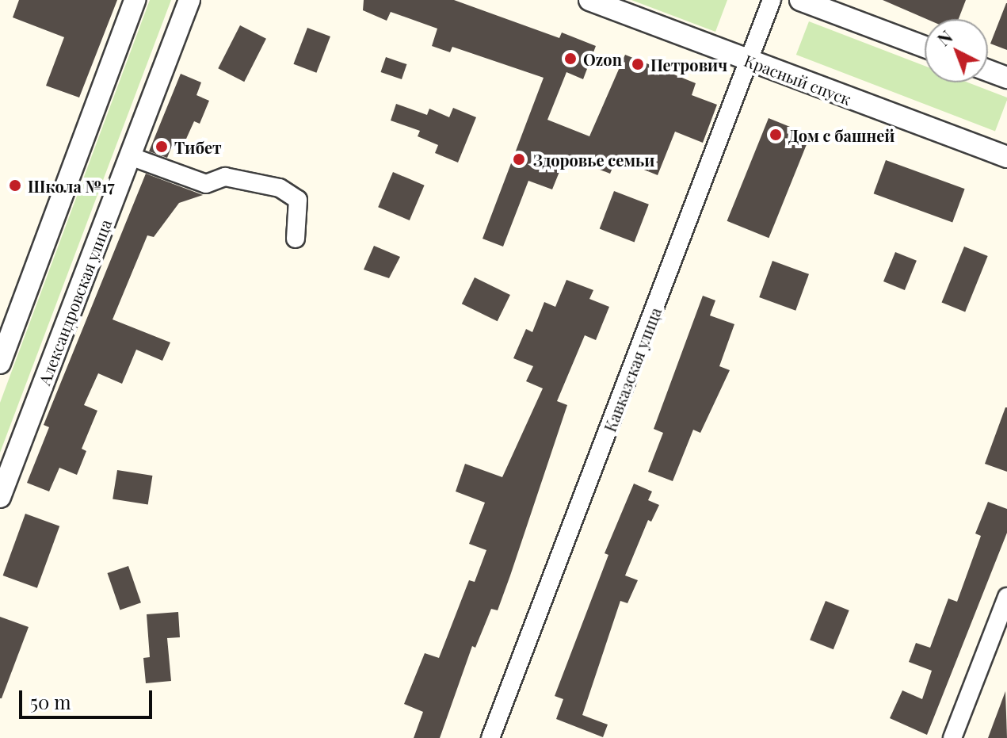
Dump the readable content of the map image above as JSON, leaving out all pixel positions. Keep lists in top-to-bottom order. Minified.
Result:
{"streets":{"street":["Красный спуск","Александровская улица","Кавказская улица"]},"crossings":[["Красный спуск","Кавказская улица"]],"places":["Ozon","Петрович","Дом с башней","Тибет","Здоровье семьи","Школа №17"],"scale_bar":"50 m","north":"top left"}
